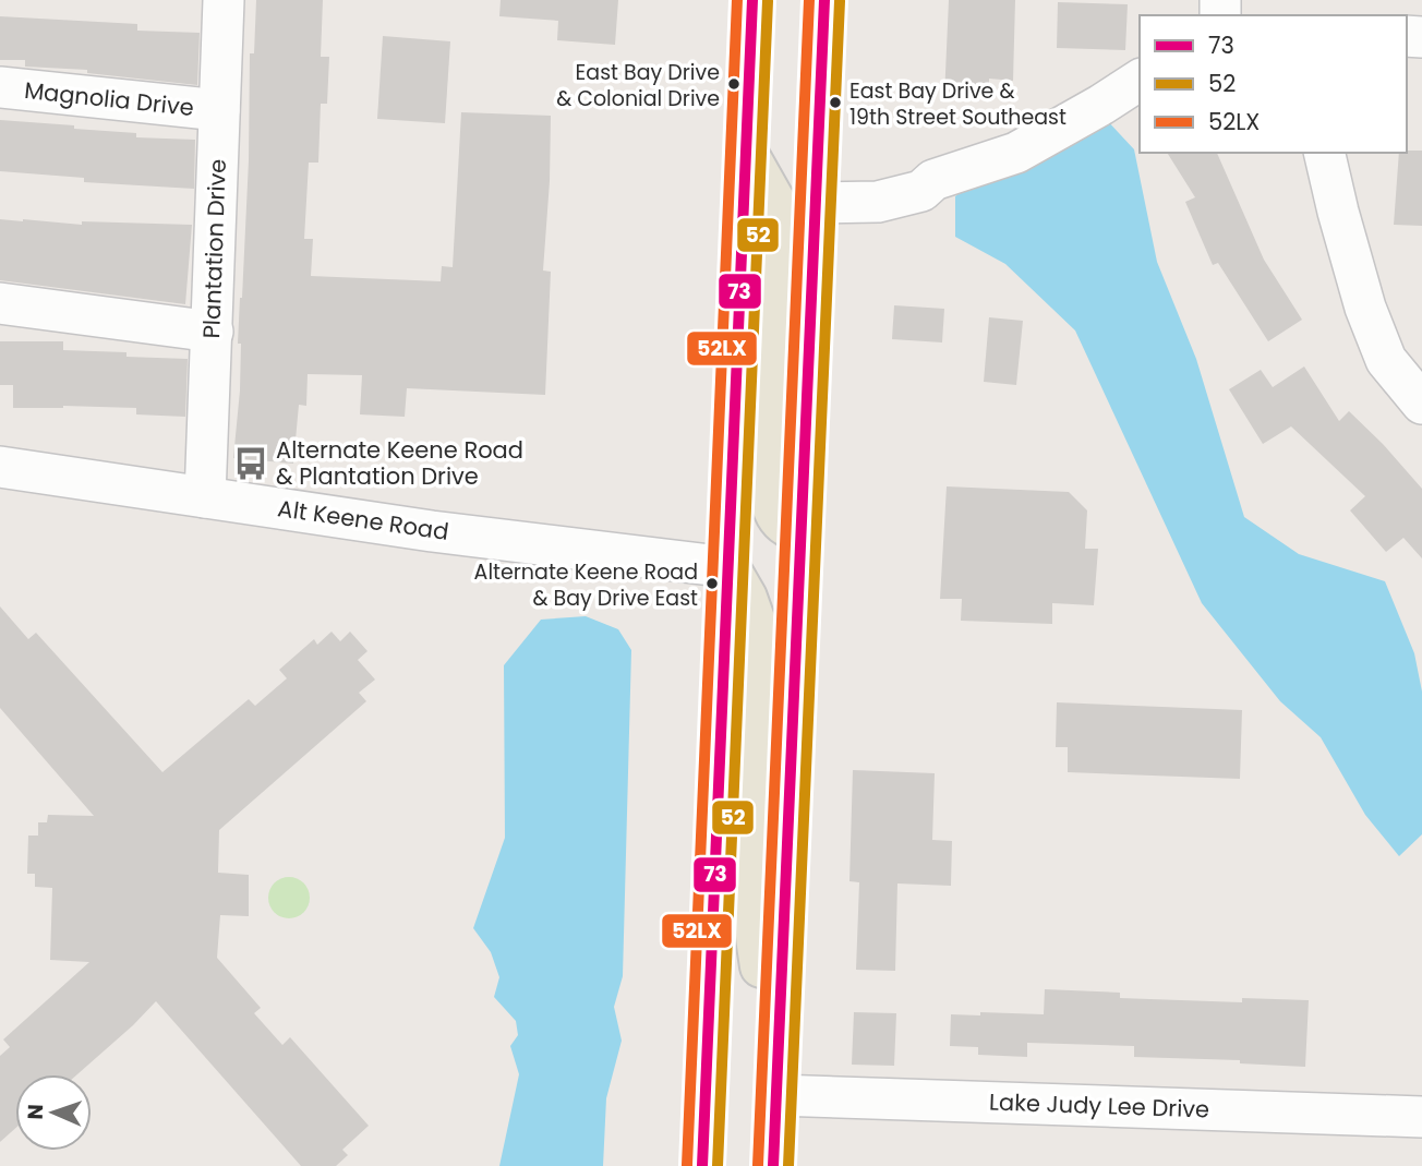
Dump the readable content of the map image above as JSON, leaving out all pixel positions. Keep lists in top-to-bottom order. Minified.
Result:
{"streets":{"street":["Magnolia Drive","Plantation Drive","Alt Keene Road","Lake Judy Lee Drive"]},"crossings":[["Magnolia Drive","Plantation Drive"],["Plantation Drive","Alt Keene Road"]],"places":{"other":["East Bay Drive & Colonial Drive","East Bay Drive & 19th Street Southeast","Alternate Keene Road & Bay Drive East"],"bus stop":["Alternate Keene Road & Plantation Drive"]},"lines":["transit line 73","transit line 52LX","transit line 52"],"legend":["73","52","52LX"],"north":"left"}
